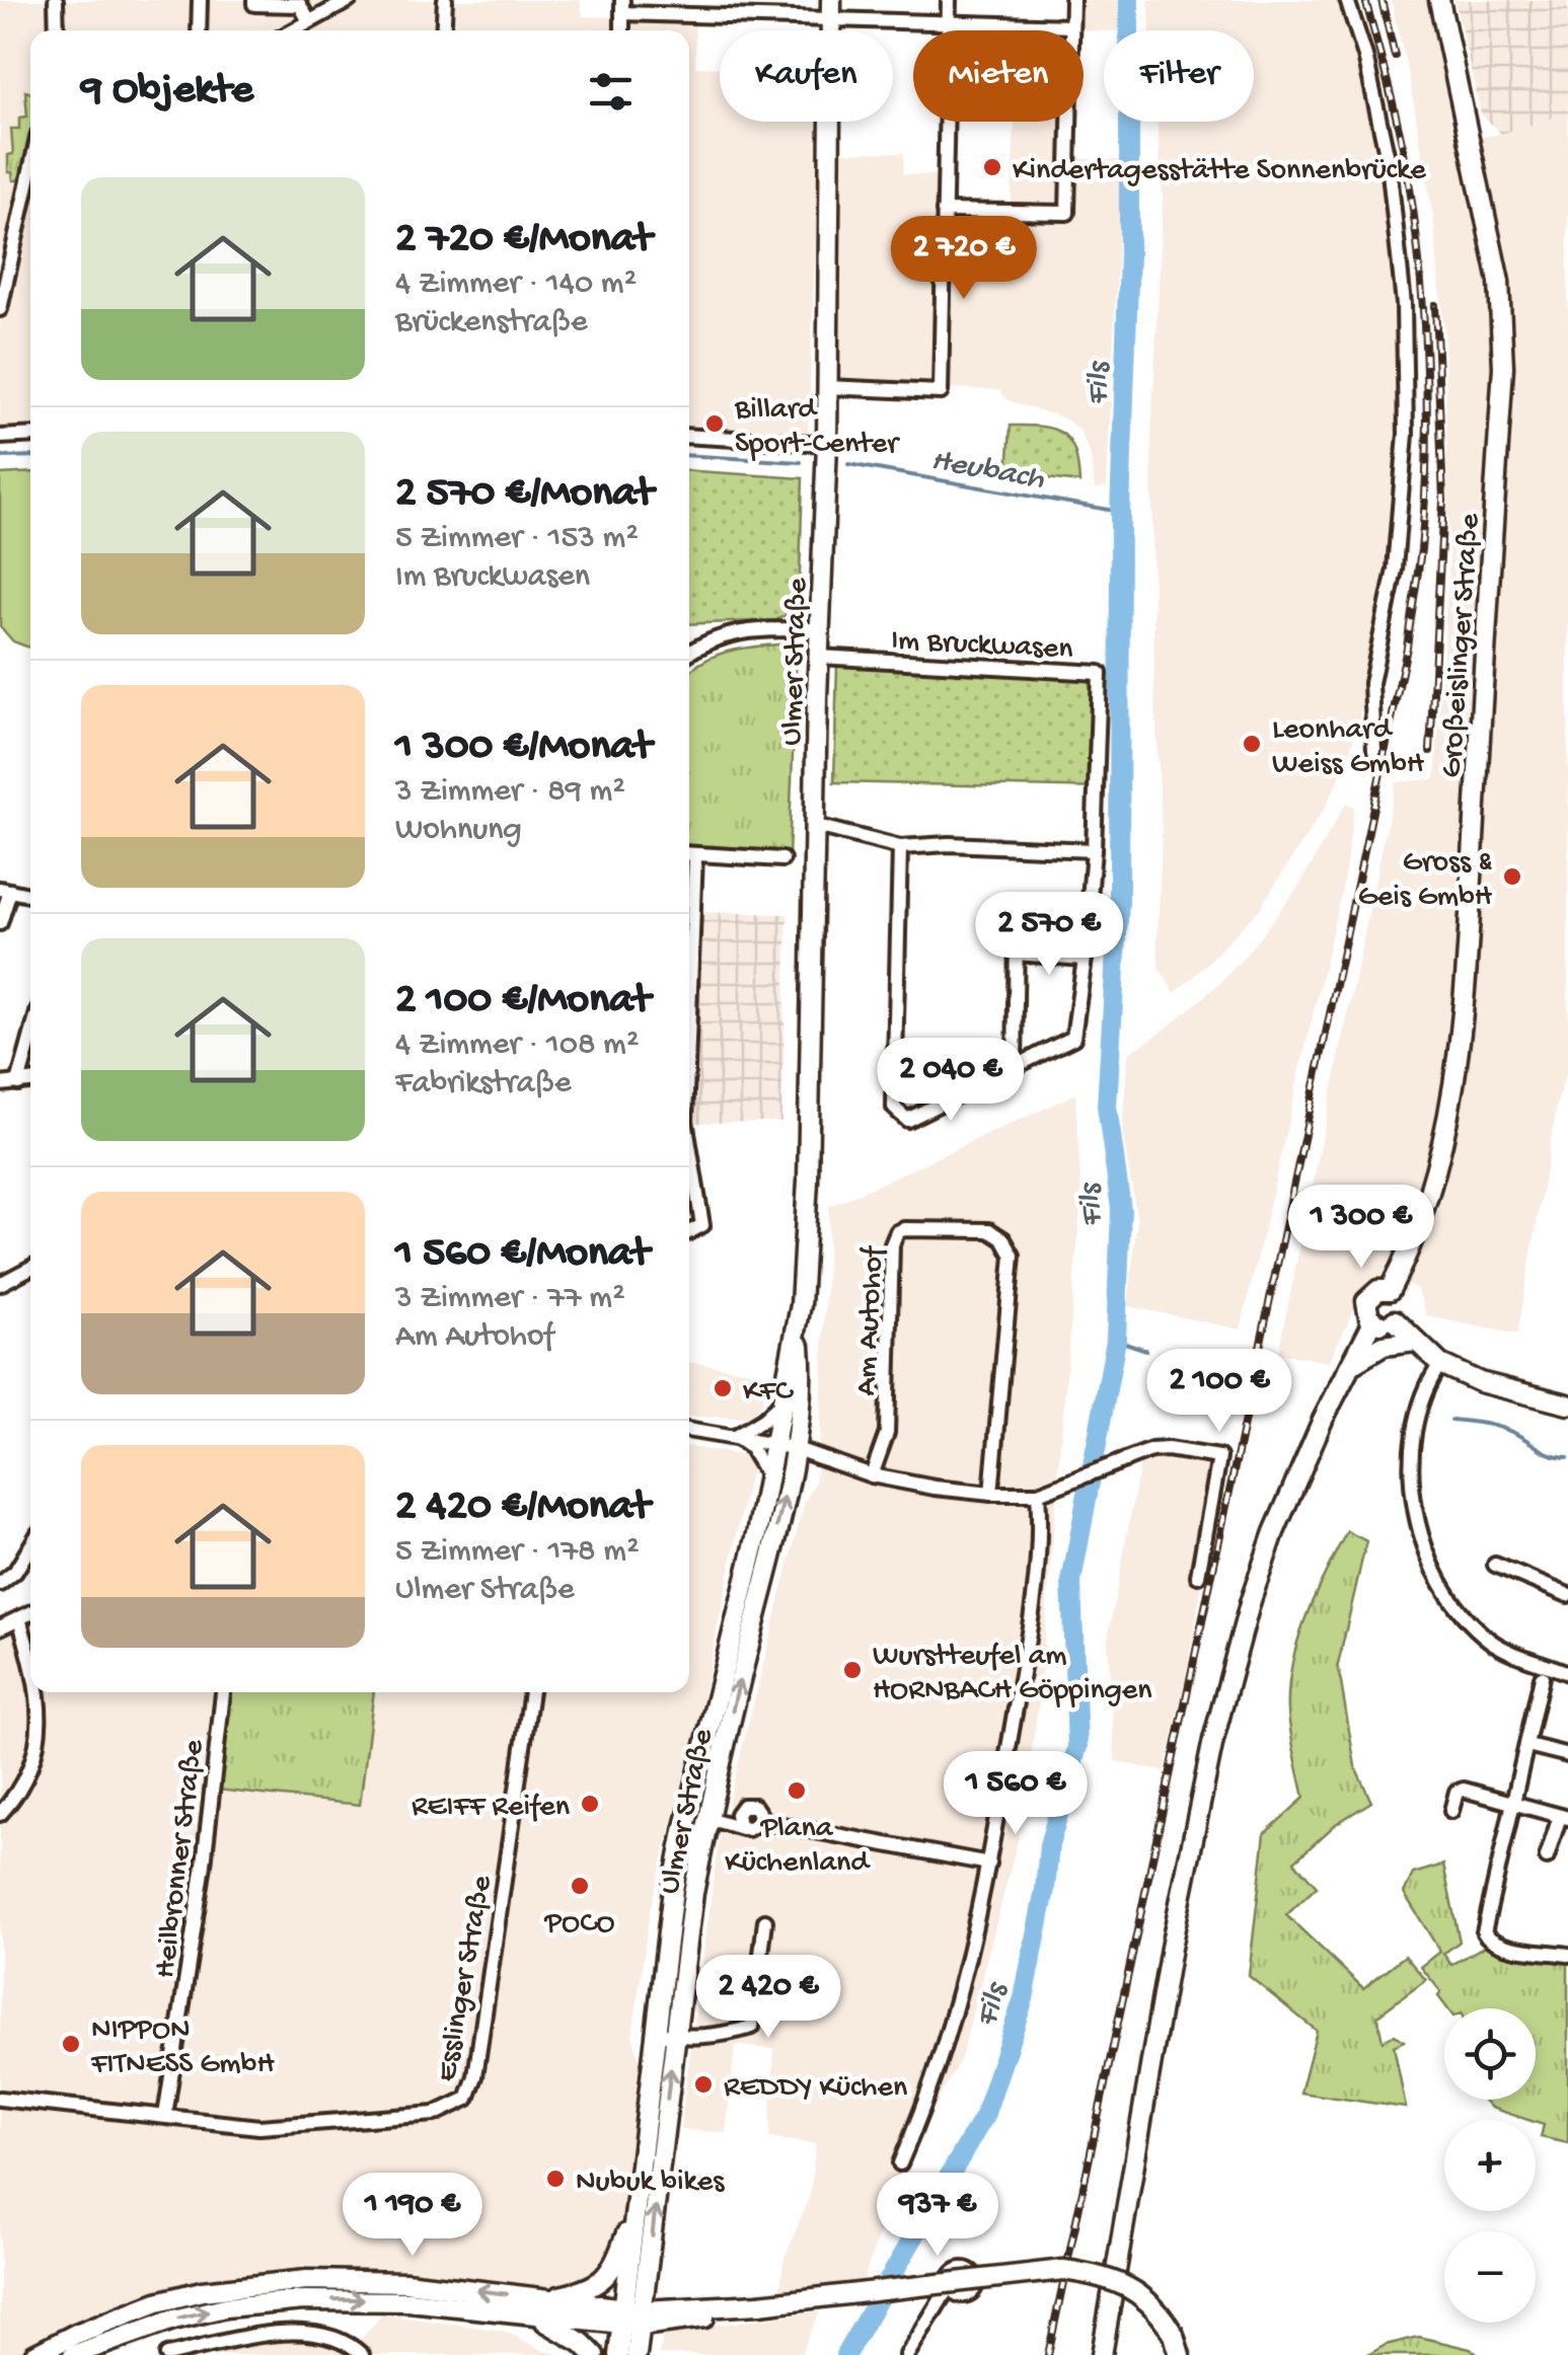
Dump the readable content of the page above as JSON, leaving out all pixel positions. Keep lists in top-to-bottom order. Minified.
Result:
{"streets":{"main road":["Großeislinger Straße","Ulmer Straße"],"street":["Im Bruckwasen","Am Autohof","Heilbronner Straße","Esslinger Straße"]},"crossings":[["Im Bruckwasen","Ulmer Straße"],["Heilbronner Straße","Esslinger Straße"]],"water":["Fils","Heubach"],"places":["Kindertagesstätte Sonnenbrücke","Billard Sport-Center","Leonhard Weiss GmbH","Gross & Geis GmbH","KFC","Wurstteufel am HORNBACH Göppingen","Plana Küchenland","REIFF Reifen","POCO","NIPPON FITNESS GmbH","REDDY Küchen","Nubuk bikes"],"page":{"chip":["Kaufen","Mieten","Filter"],"heading":"9 Objekte","list":[{"name":"2 720 €/Monat","note":"4 Zimmer · 140 m² · Brückenstraße"},{"name":"2 570 €/Monat","note":"5 Zimmer · 153 m² · Im Bruckwasen"},{"name":"1 300 €/Monat","note":"3 Zimmer · 89 m² · Wohnung"},{"name":"2 100 €/Monat","note":"4 Zimmer · 108 m² · Fabrikstraße"},{"name":"1 560 €/Monat","note":"3 Zimmer · 77 m² · Am Autohof"},{"name":"2 420 €/Monat","note":"5 Zimmer · 178 m² · Ulmer Straße"}],"price":["2 720 €","2 570 €","2 040 €","1 300 €","2 100 €","1 560 €","2 420 €","1 190 €","937 €"],"map_buttons":["+","−"]}}
